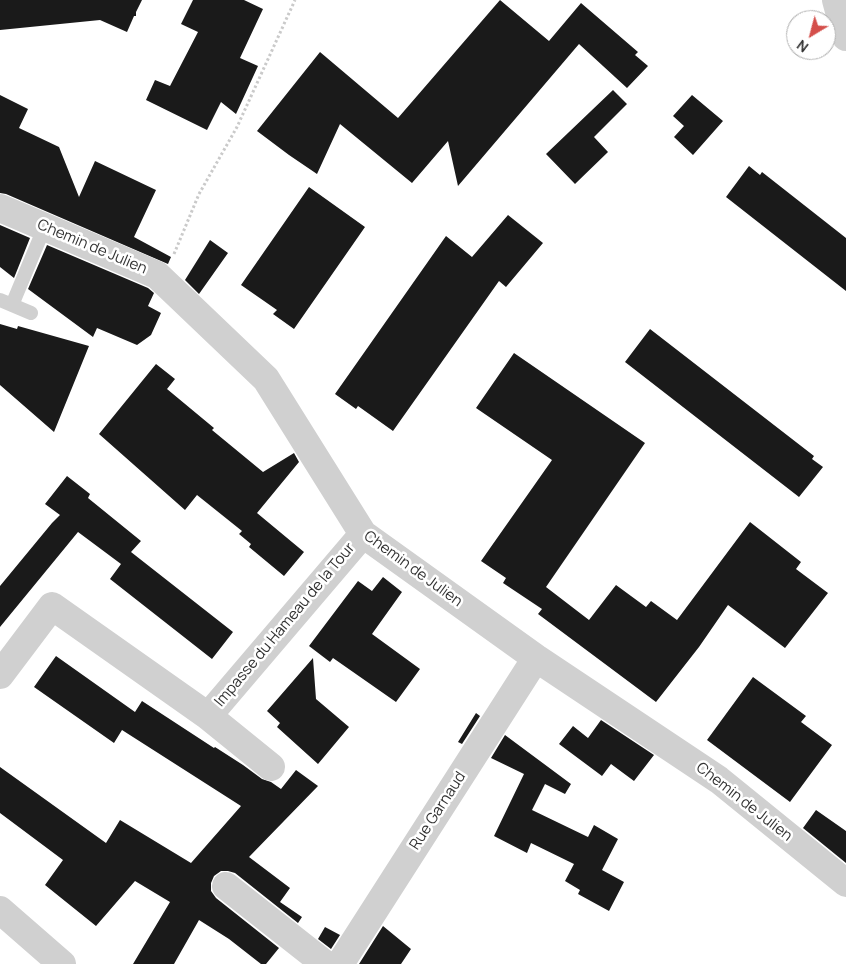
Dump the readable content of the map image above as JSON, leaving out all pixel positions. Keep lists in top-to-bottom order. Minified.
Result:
{"streets":{"street":["Chemin de Julien","Impasse du Hameau de la Tour","Rue Garnaud"]},"crossings":[["Chemin de Julien","Impasse du Hameau de la Tour"],["Chemin de Julien","Rue Garnaud"]],"north":"bottom left"}
